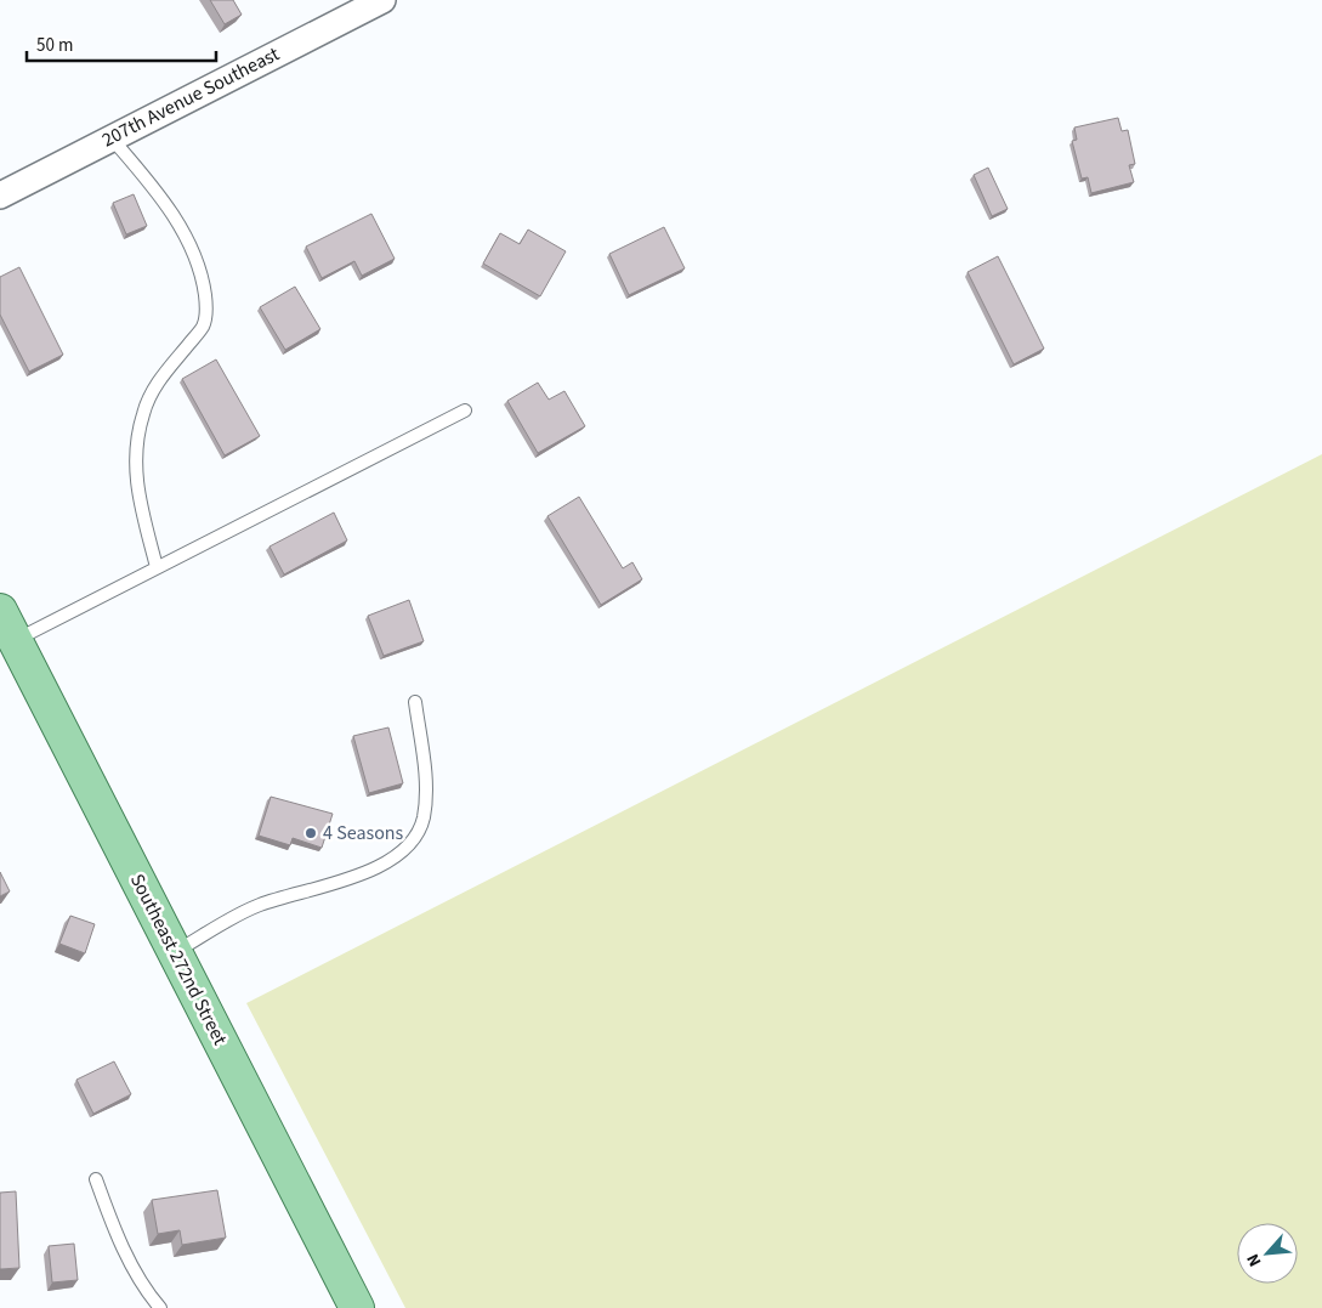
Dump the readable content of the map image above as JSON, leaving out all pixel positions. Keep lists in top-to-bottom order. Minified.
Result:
{"streets":{"main road":["Southeast 272nd Street"],"street":["207th Avenue Southeast"]},"places":["4 Seasons"],"scale_bar":"50 m","north":"bottom left"}
